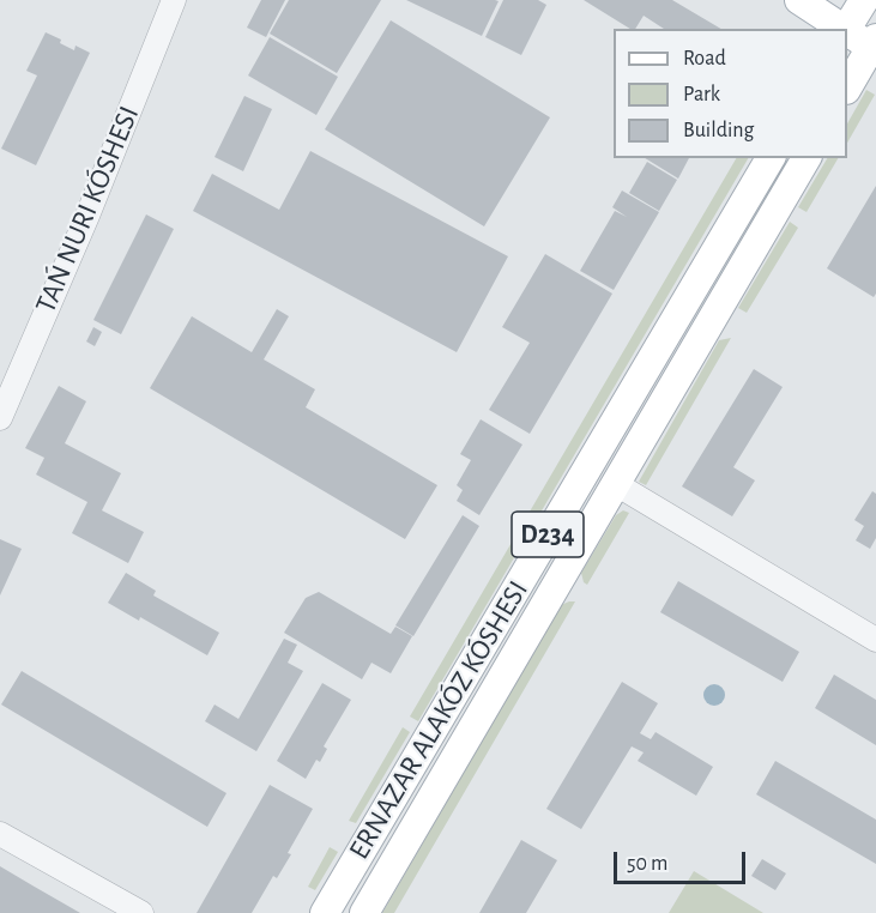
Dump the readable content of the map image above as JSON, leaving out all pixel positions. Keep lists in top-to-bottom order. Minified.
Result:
{"streets":{"main road":["D234","ERNAZAR ALAKÓZ KÓSHESI"]},"legend":["Road","Park","Building"],"scale_bar":"50 m"}
